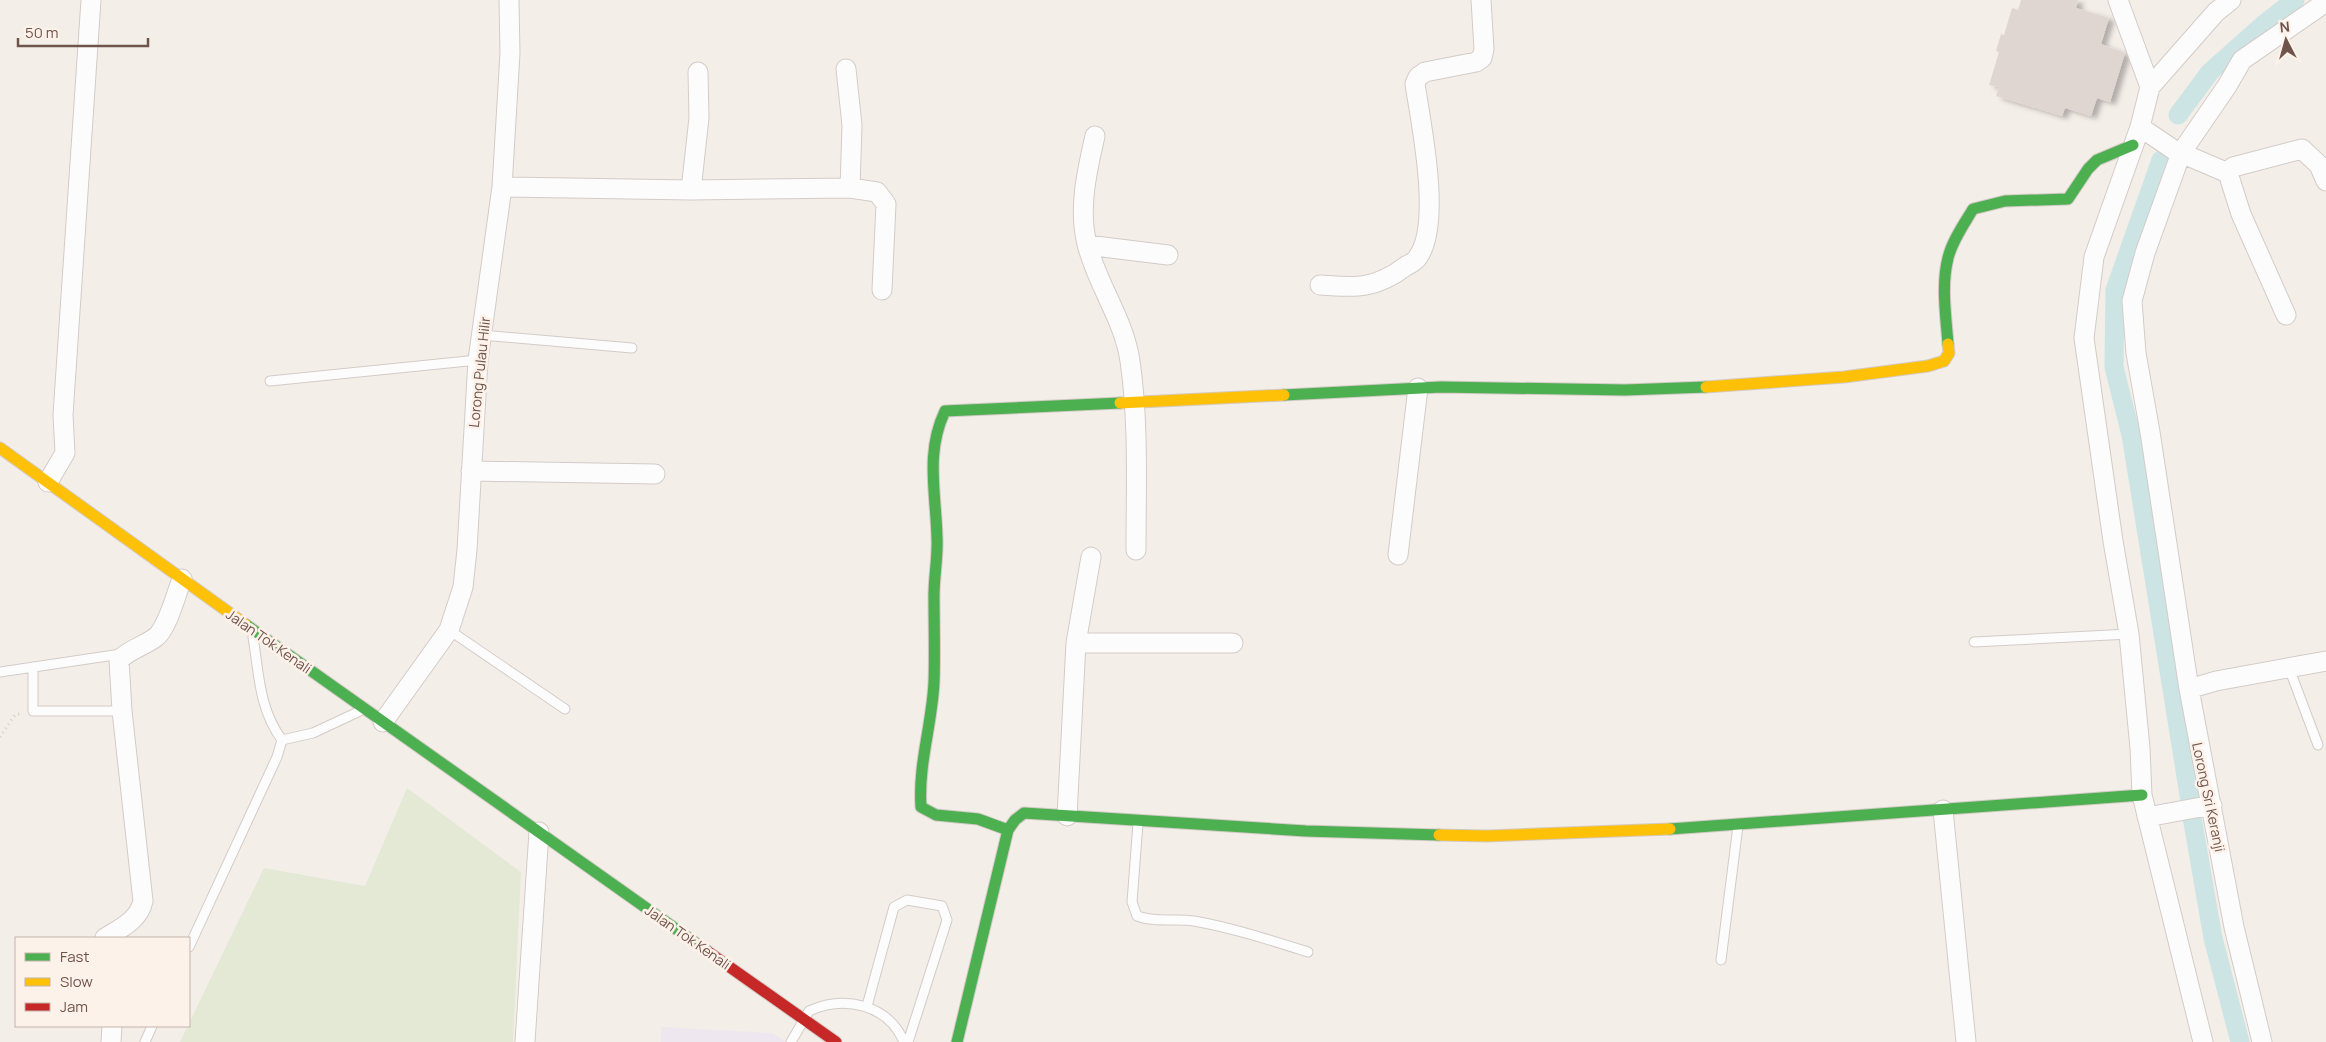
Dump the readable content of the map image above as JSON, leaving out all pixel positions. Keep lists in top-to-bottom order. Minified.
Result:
{"streets":{"street":["Lorong Pulau Hilir","Jalan Tok Kenali","Lorong Sri Keranji"]},"crossings":[["Lorong Pulau Hilir","Jalan Tok Kenali"]],"legend":["Fast","Slow","Jam"],"scale_bar":"50 m","north":"top"}
